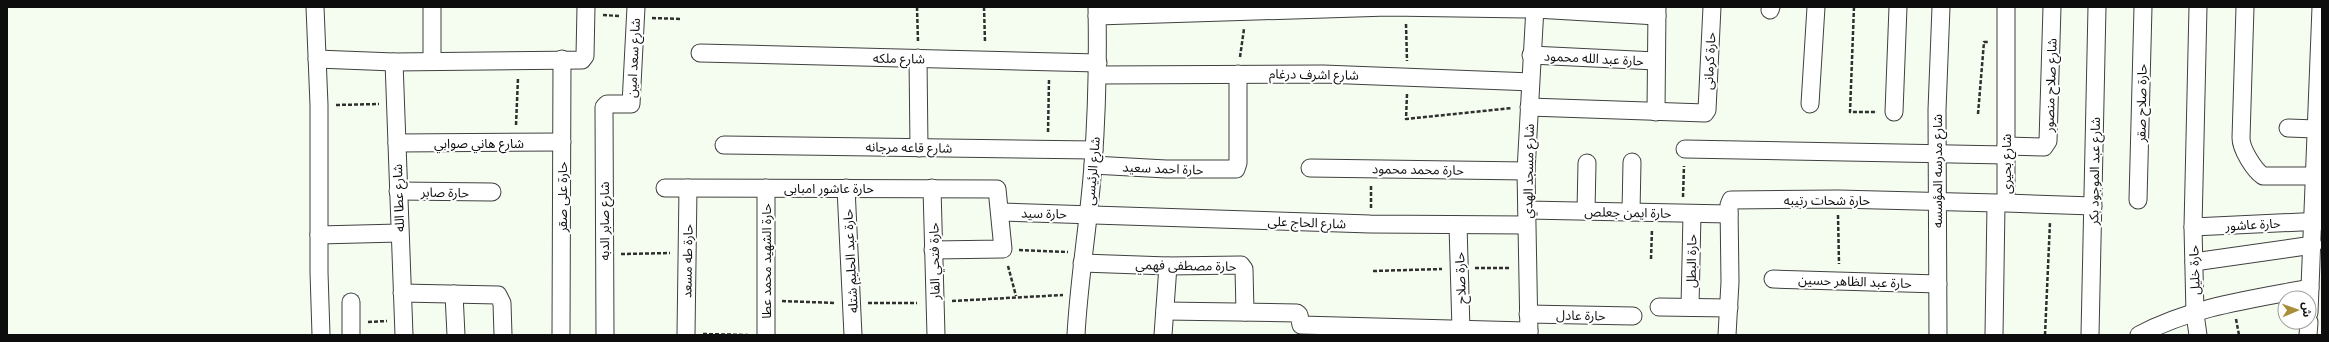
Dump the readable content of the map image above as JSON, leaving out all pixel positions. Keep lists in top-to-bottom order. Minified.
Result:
{"streets":{"street":["شارع سعد امين","شارع ملكه","حارة عبد الله محمود","حارة كرمانى","شارع اشرف درغام","شارع صلاح منصور","حارة صلاح صقر","شارع هاني صوابي","شارع قاعه مرجانه","شارع بحيرى","حارة احمد سعيد","حارة محمد محمود","شارع الرئيسى","شارع مسجد الهدي","شارع مدرسه المؤسسه","شارع عبد الموجود بكر","حارة عاشور امبابى","حارة صابر","حارة على صقر","شارع عطا الله","حارة شحات رتيبه","حارة ايمن جعلص","حارة سيد","شارع صابر الدبه","شارع الحاج على","حارة عاشور","حارة طه مسعد","حارة الشهيد محمد عطا","حارة عبد الحليم شتله","حارة فتحي الفار","حارة البطل","حارة مصطفى فهمي","حارة خليل","حارة صلاح","حارة عبد الظاهر حسين","حارة عادل"]},"crossings":[["شارع سعد امين","شارع صابر الدبه"],["شارع ملكه","شارع اشرف درغام"],["شارع ملكه","شارع الرئيسى"],["حارة عبد الله محمود","شارع مسجد الهدي"],["شارع اشرف درغام","حارة احمد سعيد"],["شارع اشرف درغام","شارع الرئيسى"],["شارع اشرف درغام","شارع مسجد الهدي"],["شارع صلاح منصور","شارع بحيرى"],["شارع هاني صوابي","حارة على صقر"],["شارع هاني صوابي","شارع عطا الله"],["شارع قاعه مرجانه","حارة احمد سعيد"],["شارع قاعه مرجانه","شارع الرئيسى"],["شارع بحيرى","حارة شحات رتيبه"],["حارة احمد سعيد","شارع الرئيسى"],["حارة محمد محمود","شارع مسجد الهدي"],["شارع الرئيسى","حارة سيد"],["شارع الرئيسى","شارع الحاج على"],["شارع الرئيسى","حارة مصطفى فهمي"],["شارع مسجد الهدي","حارة ايمن جعلص"],["شارع مسجد الهدي","شارع الحاج على"],["شارع مسجد الهدي","حارة عادل"],["شارع مدرسه المؤسسه","حارة شحات رتيبه"],["شارع مدرسه المؤسسه","حارة عبد الظاهر حسين"],["شارع عبد الموجود بكر","حارة شحات رتيبه"],["حارة عاشور امبابى","حارة سيد"],["حارة عاشور امبابى","حارة طه مسعد"],["حارة عاشور امبابى","حارة الشهيد محمد عطا"],["حارة عاشور امبابى","حارة عبد الحليم شتله"],["حارة عاشور امبابى","حارة فتحي الفار"],["حارة صابر","شارع عطا الله"],["حارة شحات رتيبه","حارة ايمن جعلص"],["حارة ايمن جعلص","شارع الحاج على"],["حارة ايمن جعلص","حارة البطل"],["حارة سيد","شارع الحاج على"],["شارع الحاج على","حارة صلاح"],["حارة عاشور","حارة خليل"]],"north":"right"}
